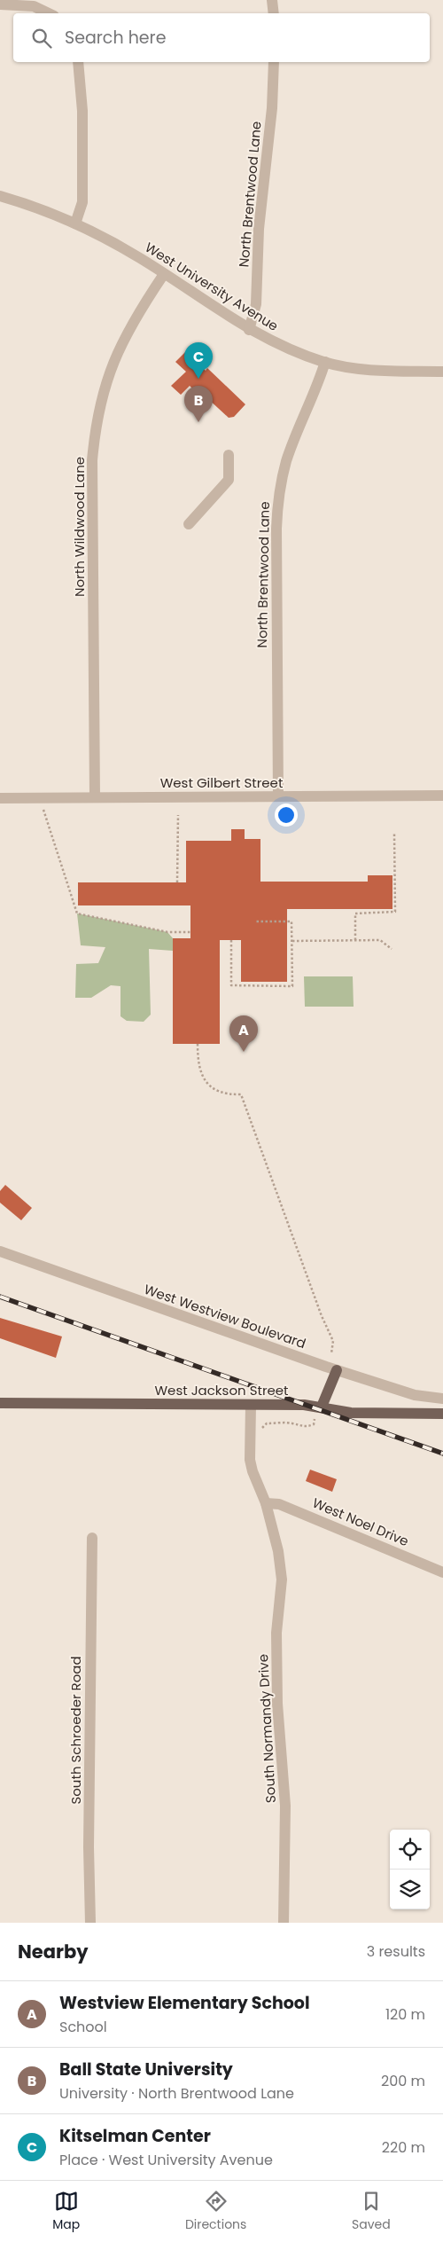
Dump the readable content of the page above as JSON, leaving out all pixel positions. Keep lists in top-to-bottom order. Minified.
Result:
{"streets":{"main road":["West Jackson Street"],"street":["North Brentwood Lane","West University Avenue","North Wildwood Lane","West Gilbert Street","West Westview Boulevard","West Noel Drive","South Normandy Drive","South Schroeder Road"]},"crossings":[["North Brentwood Lane","West University Avenue"],["North Brentwood Lane","West Gilbert Street"],["West University Avenue","North Wildwood Lane"],["North Wildwood Lane","West Gilbert Street"],["West Jackson Street","South Normandy Drive"],["West Noel Drive","South Normandy Drive"]],"page":{"search":"Search here","pins":["C","B","A"],"heading":["Nearby","3 results"],"list":[{"mark":"A","name":"Westview Elementary School","note":"School","value":"120 m"},{"mark":"B","name":"Ball State University","note":"University · North Brentwood Lane","value":"200 m"},{"mark":"C","name":"Kitselman Center","note":"Place · West University Avenue","value":"220 m"}],"nav":["Map","Directions","Saved"]}}
